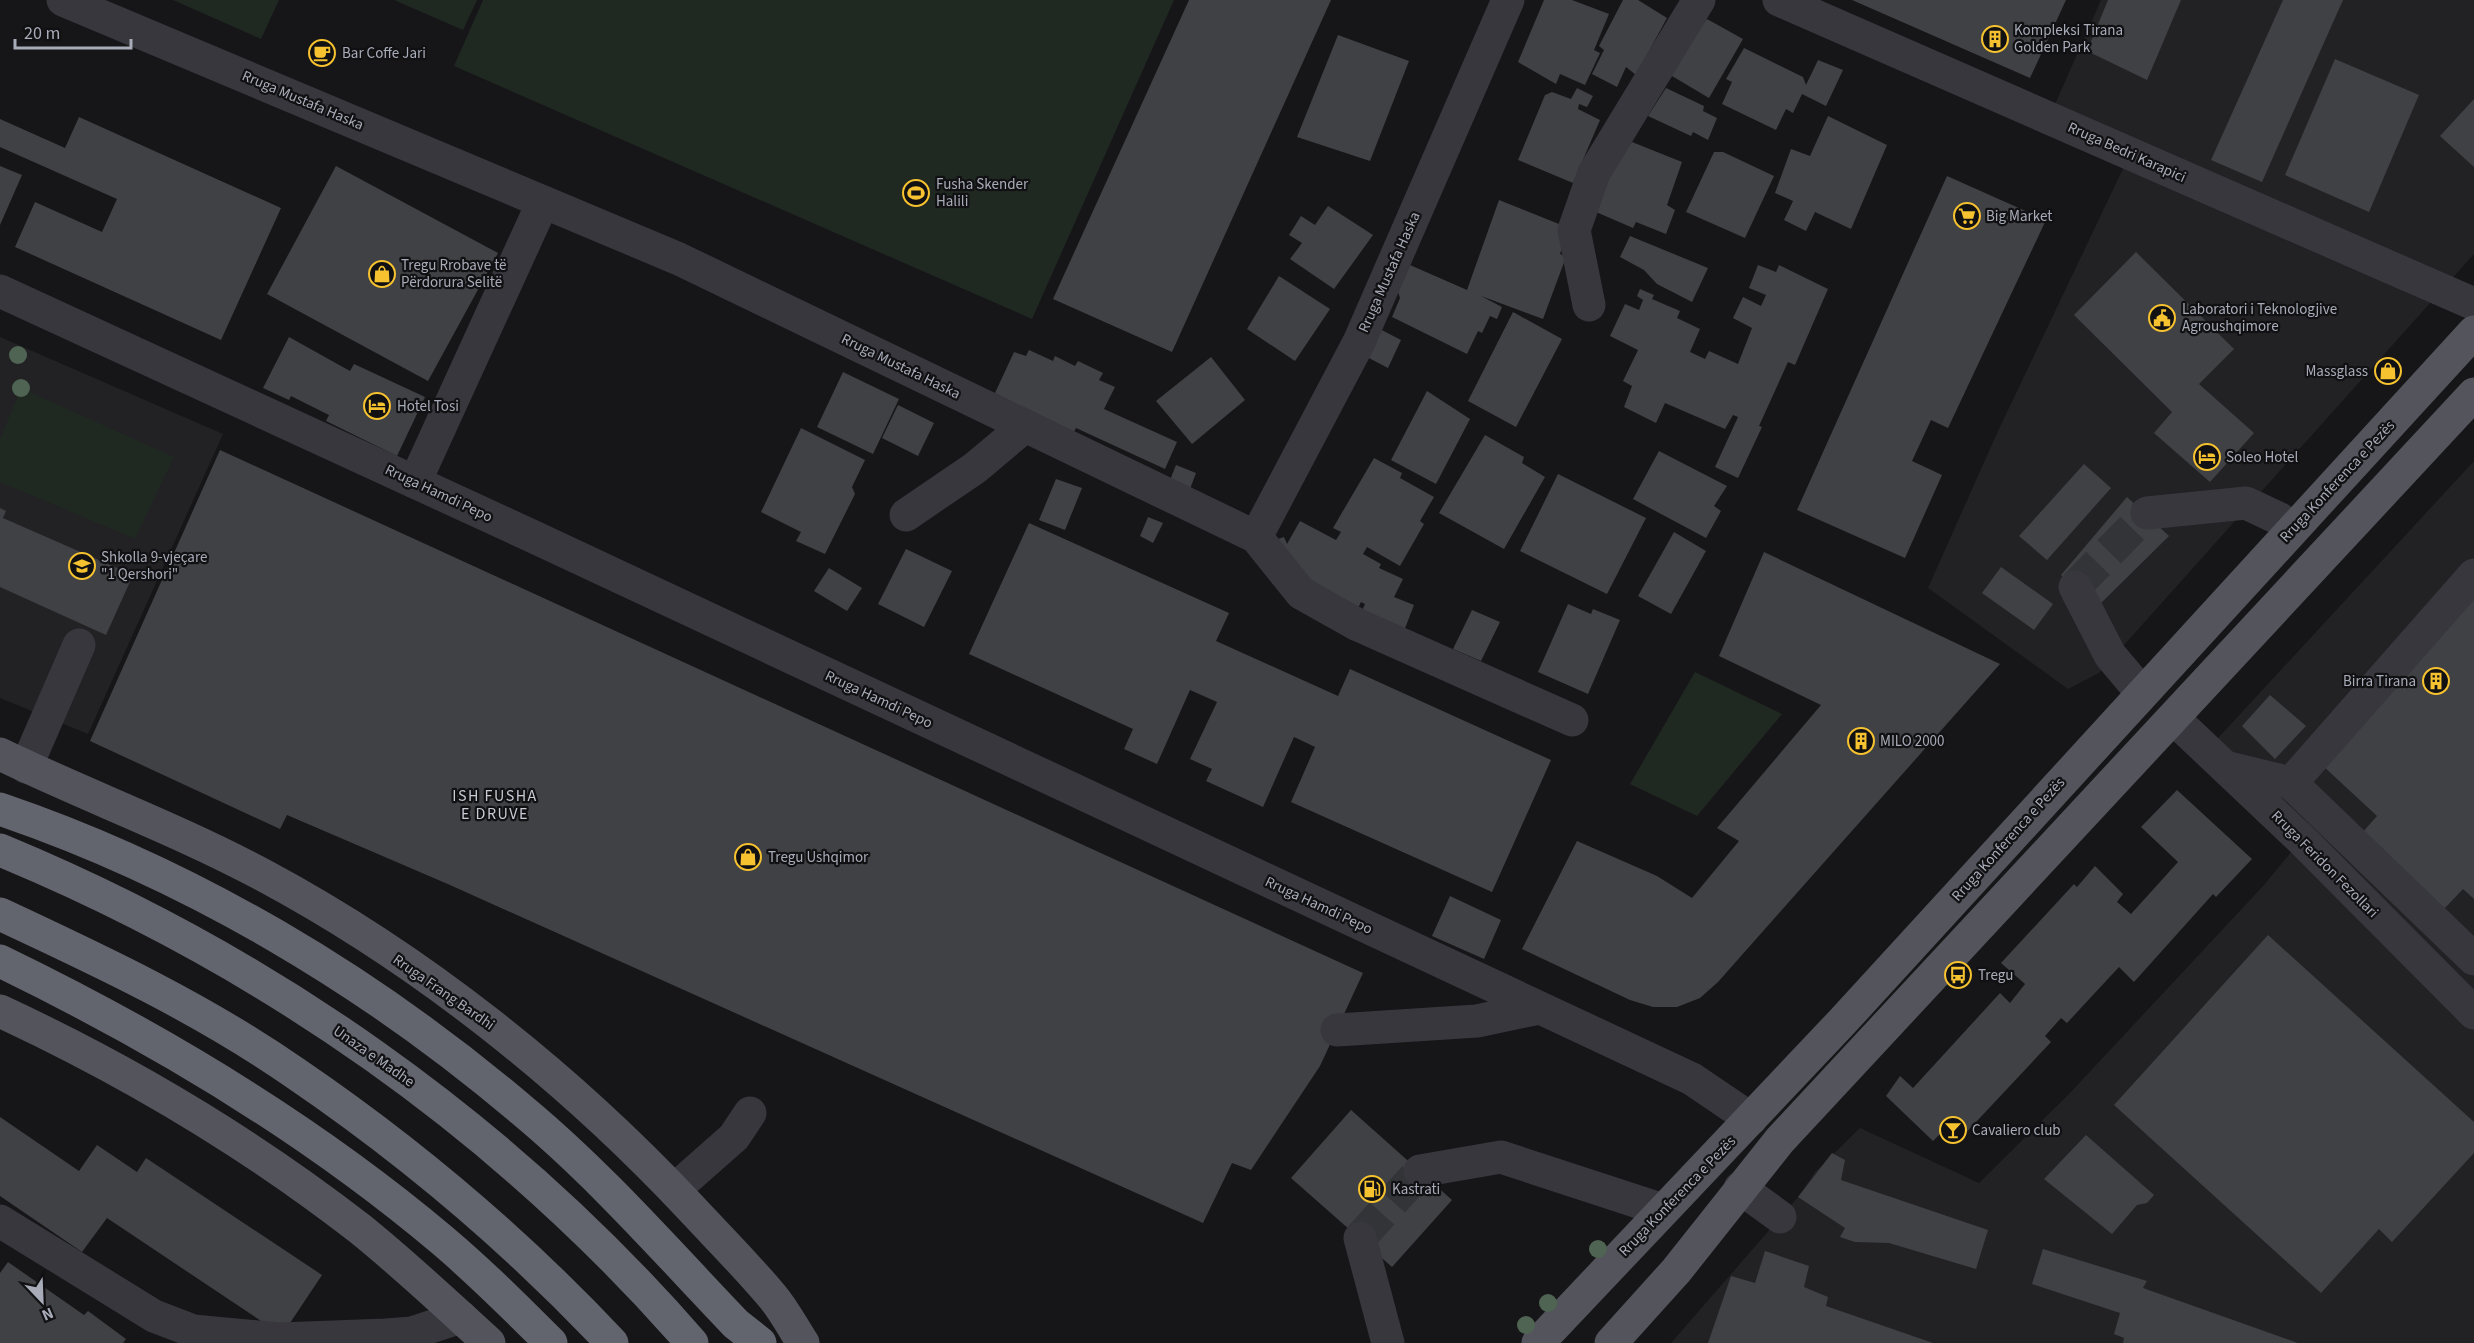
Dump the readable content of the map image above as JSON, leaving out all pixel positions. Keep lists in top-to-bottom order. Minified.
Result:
{"streets":{"highway":["Unaza e Madhe"],"main road":["Rruga Konferenca e Pezës","Rruga Frang Bardhi"],"street":["Rruga Mustafa Haska","Rruga Bedri Karapici","Rruga Hamdi Pepo","Rruga Feridon Fezollari"]},"crossings":[["Rruga Konferenca e Pezës","Rruga Hamdi Pepo"]],"districts":["ISH FUSHA E DRUVE"],"places":{"building":["Kompleksi Tirana Golden Park","Birra Tirana","MILO 2000"],"cafe":["Bar Coffe Jari"],"sports":["Fusha Skender Halili"],"supermarket":["Big Market"],"shop":["Tregu Rrobave të Përdorura Selitë","Massglass","Tregu Ushqimor"],"public building":["Laboratori i Teknologjive Agroushqimore"],"hotel":["Hotel Tosi","Soleo Hotel"],"school or university":["Shkolla 9-vjeçare \"1 Qershori\""],"bus stop":["Tregu"],"bar":["Cavaliero club"],"fuel station":["Kastrati"]},"scale_bar":"20 m","north":"bottom right"}
